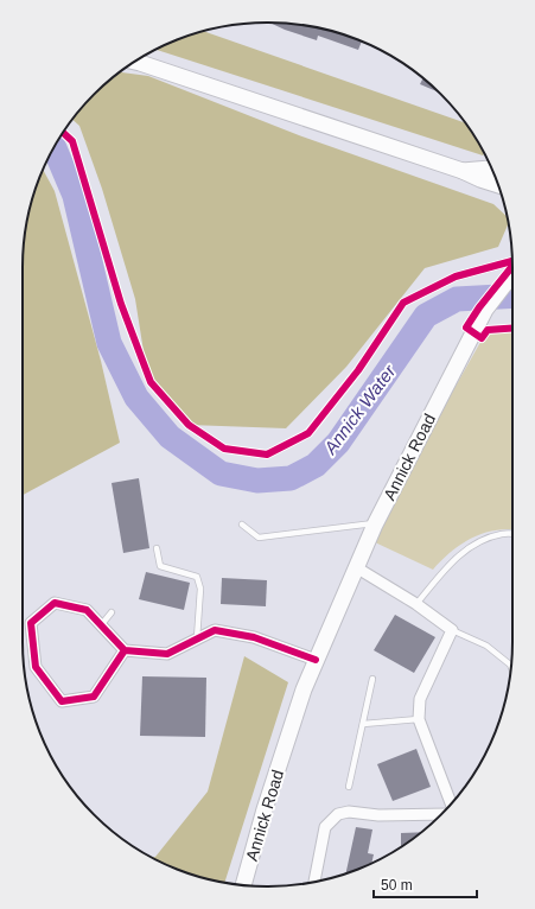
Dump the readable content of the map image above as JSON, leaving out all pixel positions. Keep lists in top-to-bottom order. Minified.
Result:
{"streets":{"main road":["Annick Road"]},"water":["Annick Water"],"scale_bar":"50 m"}
